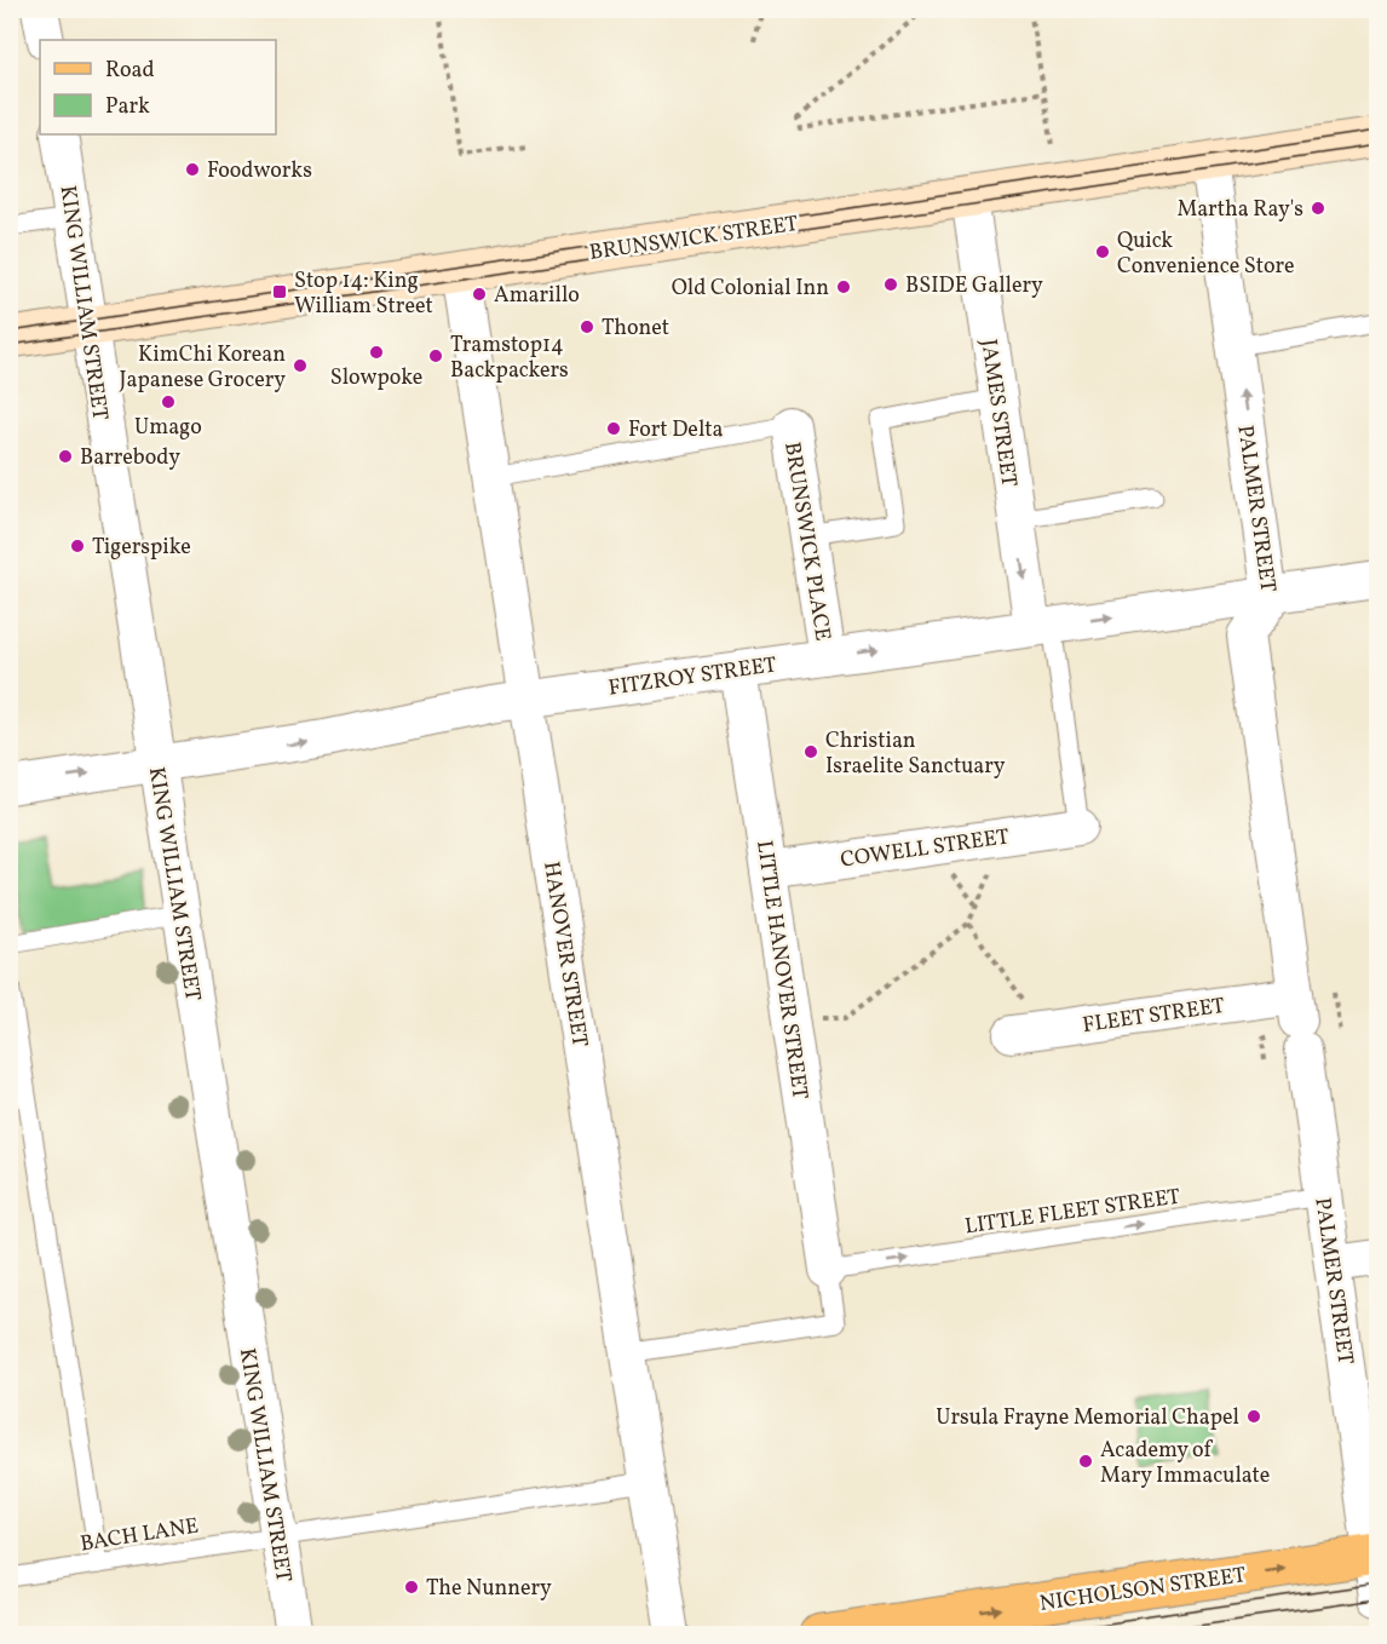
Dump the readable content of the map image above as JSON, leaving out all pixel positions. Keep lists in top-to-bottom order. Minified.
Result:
{"streets":{"main road":["NICHOLSON STREET"],"street":["BRUNSWICK STREET","KING WILLIAM STREET","JAMES STREET","PALMER STREET","BRUNSWICK PLACE","FITZROY STREET","COWELL STREET","HANOVER STREET","LITTLE HANOVER STREET","FLEET STREET"],"lane":["LITTLE FLEET STREET","BACH LANE"]},"crossings":[["BRUNSWICK STREET","KING WILLIAM STREET"],["BRUNSWICK STREET","JAMES STREET"],["BRUNSWICK STREET","PALMER STREET"],["BRUNSWICK STREET","HANOVER STREET"],["KING WILLIAM STREET","FITZROY STREET"],["KING WILLIAM STREET","BACH LANE"],["JAMES STREET","FITZROY STREET"],["PALMER STREET","FITZROY STREET"],["PALMER STREET","FLEET STREET"],["PALMER STREET","LITTLE FLEET STREET"],["PALMER STREET","NICHOLSON STREET"],["BRUNSWICK PLACE","FITZROY STREET"],["FITZROY STREET","HANOVER STREET"],["FITZROY STREET","LITTLE HANOVER STREET"],["COWELL STREET","LITTLE HANOVER STREET"],["HANOVER STREET","BACH LANE"],["LITTLE HANOVER STREET","LITTLE FLEET STREET"]],"one_way":["FITZROY STREET","LITTLE FLEET STREET","NICHOLSON STREET"],"places":{"other":["Foodworks","Martha Ray's","Quick Convenience Store","BSIDE Gallery","Old Colonial Inn","Amarillo","Thonet","Slowpoke","Tramstop14 Backpackers","KimChi Korean Japanese Grocery","Umago","Fort Delta","Barrebody","Tigerspike","Christian Israelite Sanctuary","Ursula Frayne Memorial Chapel","Academy of Mary Immaculate","The Nunnery"],"transit":["Stop 14: King William Street"]},"legend":["Road","Park"]}
